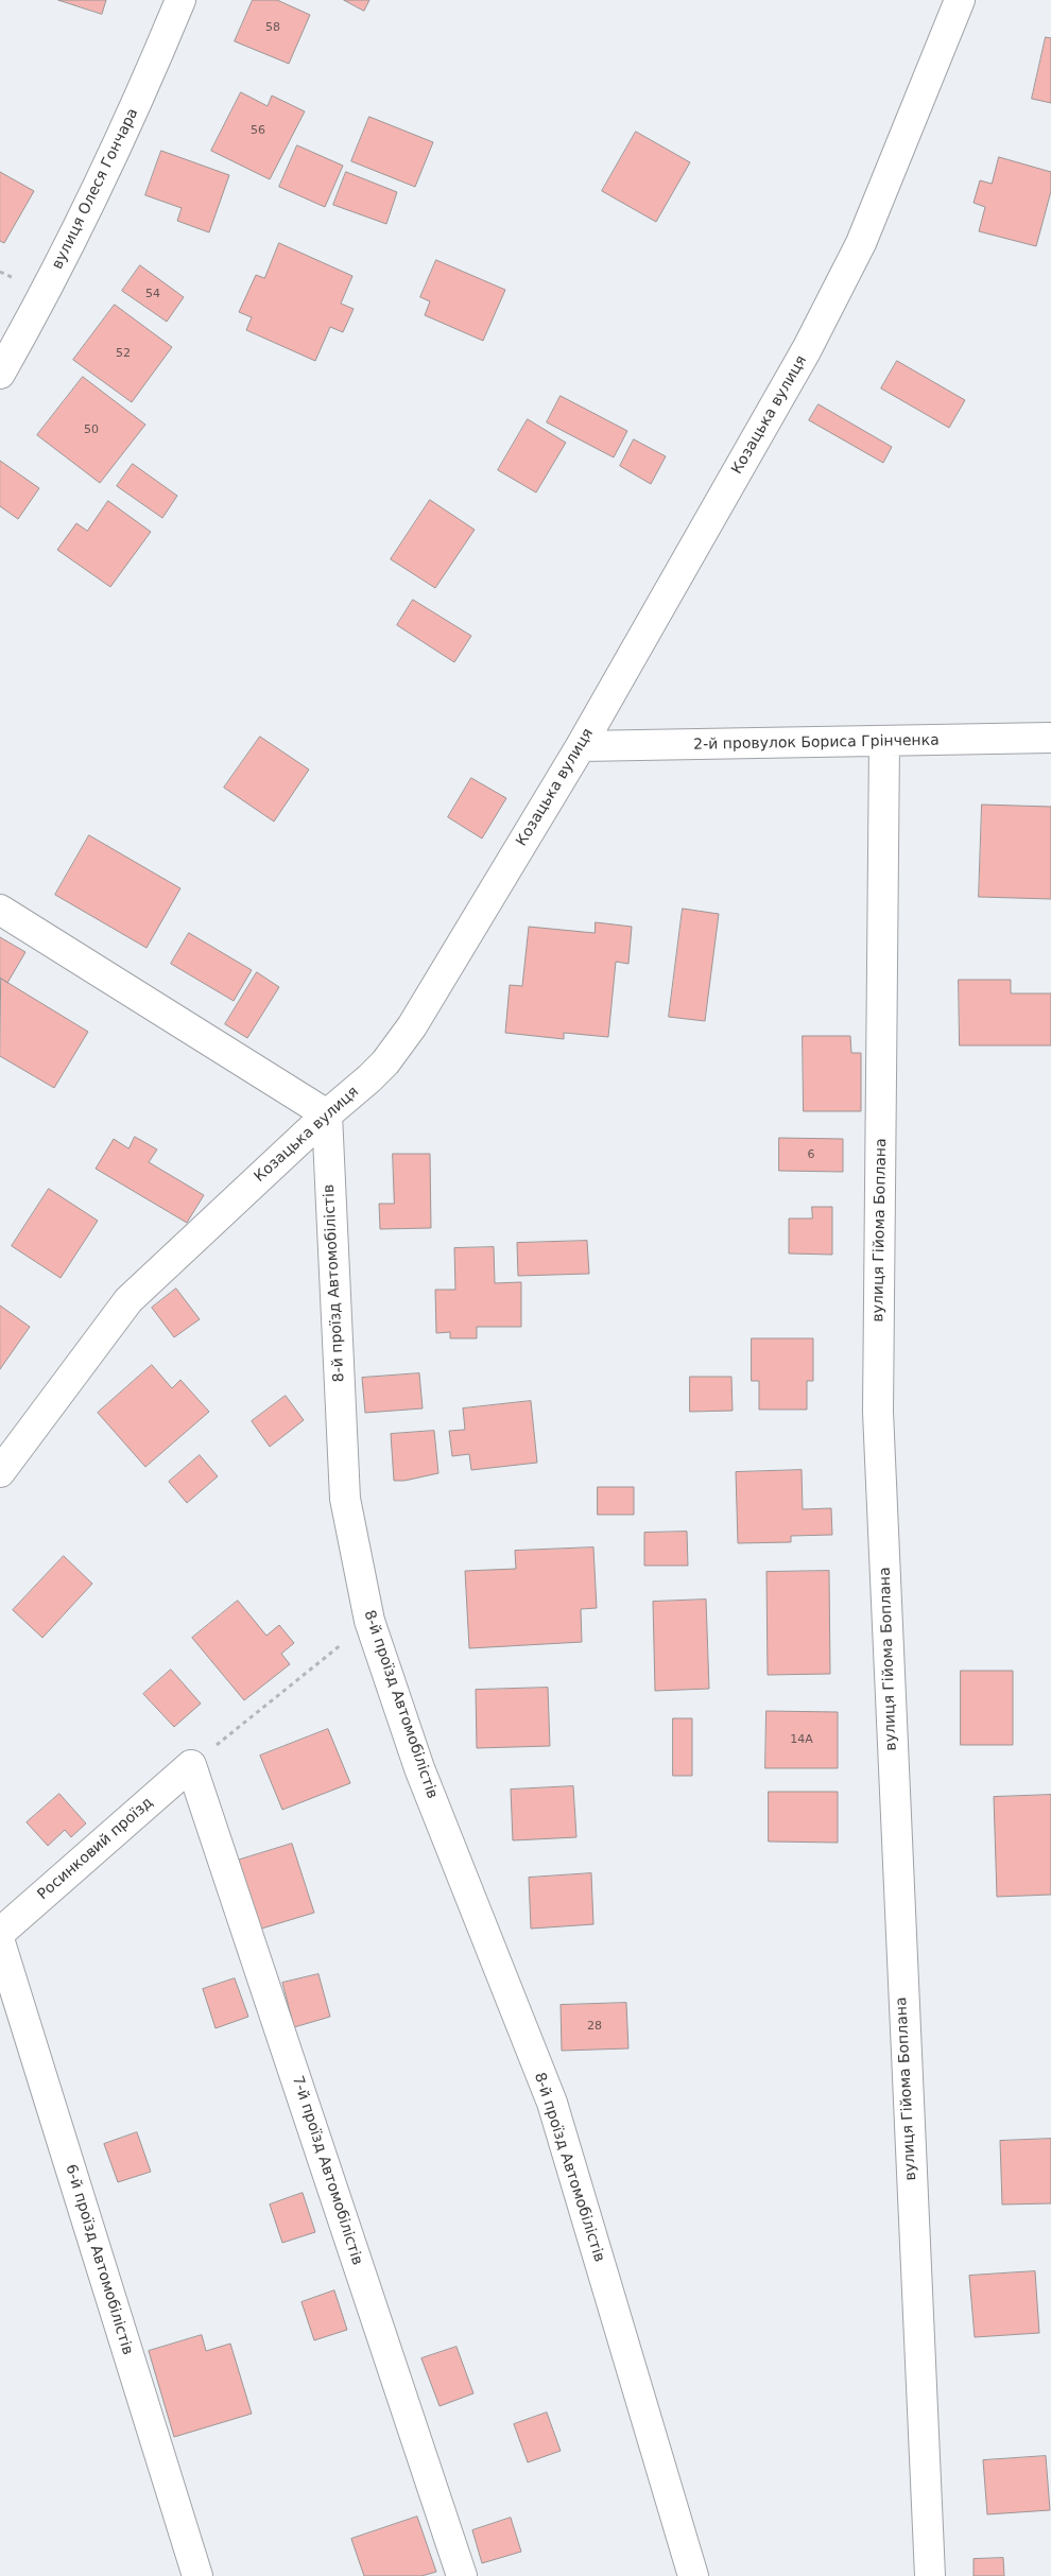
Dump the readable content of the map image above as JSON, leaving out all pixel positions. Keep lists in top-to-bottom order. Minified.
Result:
{"streets":{"street":["вулиця Олеся Гончара","Козацька вулиця","2-й провулок Бориса Грінченка","вулиця Гійома Боплана","8-й проїзд Автомобілістів","Росинковий проїзд","7-й проїзд Автомобілістів","6-й проїзд Автомобілістів"]},"crossings":[["Козацька вулиця","2-й провулок Бориса Грінченка"],["Козацька вулиця","8-й проїзд Автомобілістів"],["2-й провулок Бориса Грінченка","вулиця Гійома Боплана"],["Росинковий проїзд","7-й проїзд Автомобілістів"]],"house_numbers":["58","56","54","52","50","6","14А","28"]}
